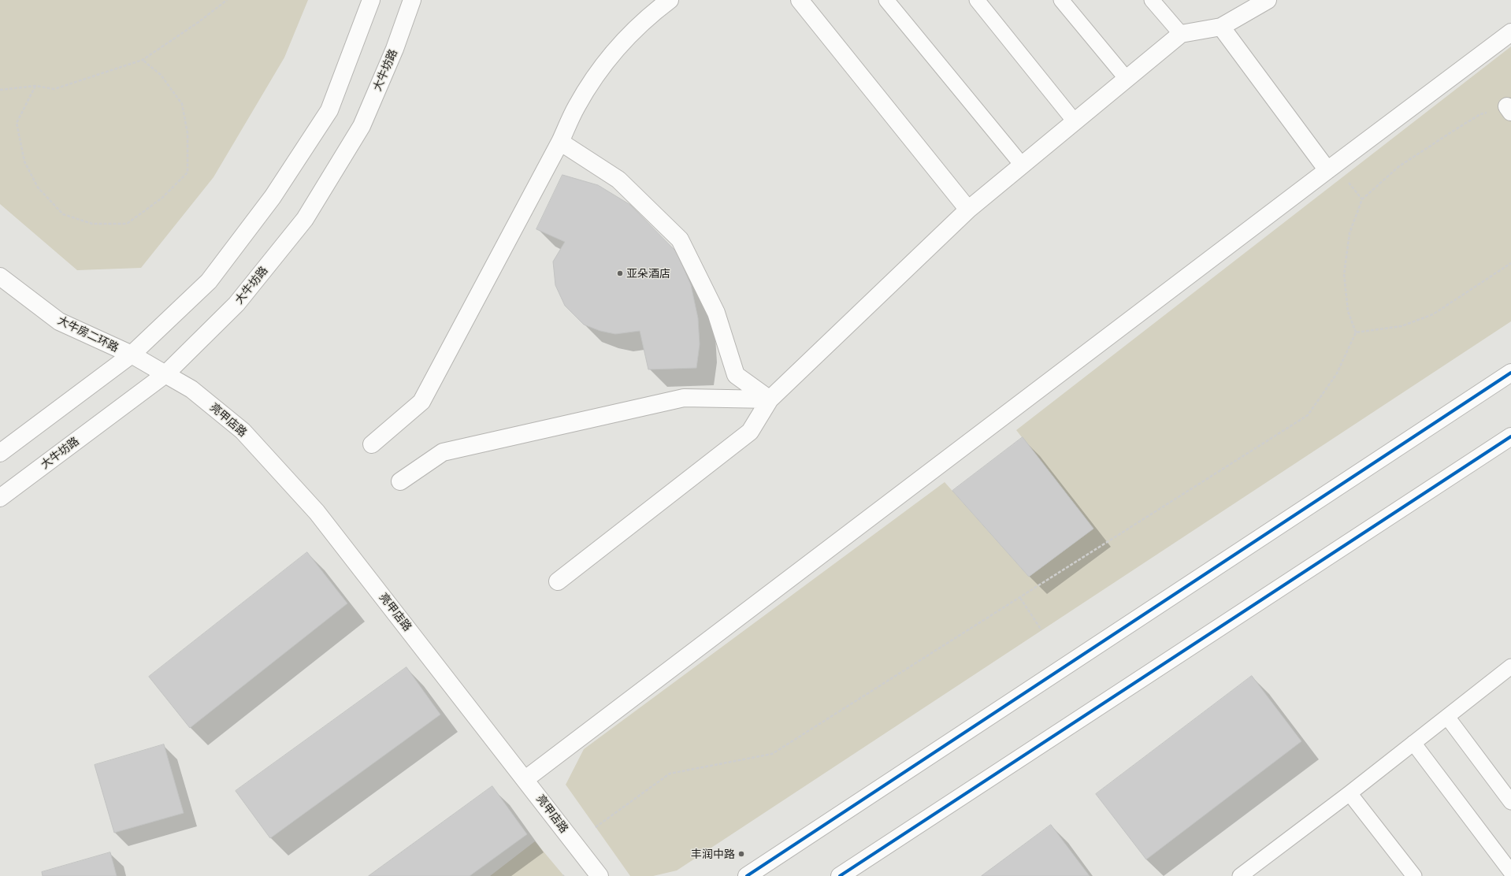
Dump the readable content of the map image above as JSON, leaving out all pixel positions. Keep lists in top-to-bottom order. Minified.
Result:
{"streets":{"street":["大牛坊路","大牛房二环路","亮甲店路"]},"crossings":[["大牛坊路","大牛房二环路"],["大牛坊路","亮甲店路"],["大牛房二环路","亮甲店路"]],"places":["亚朵酒店","丰润中路"]}
